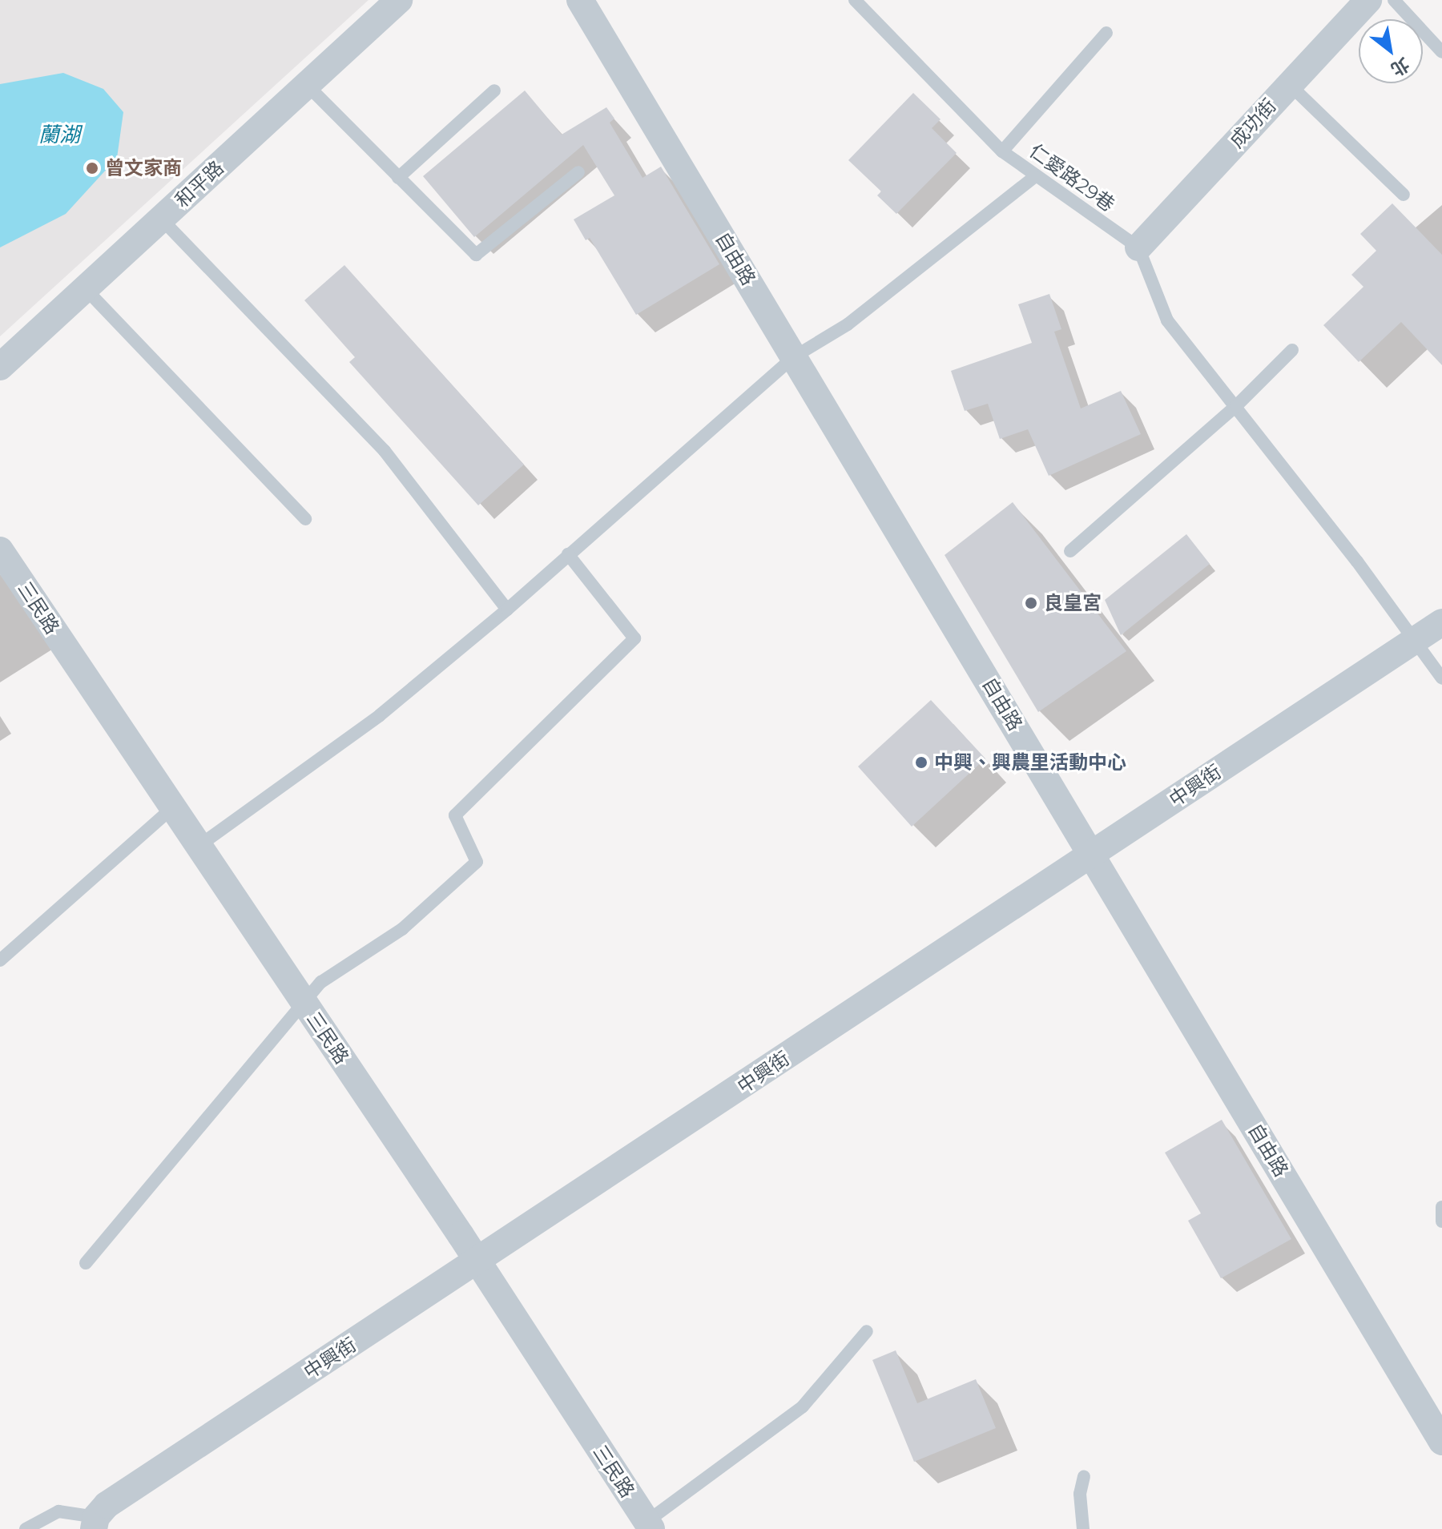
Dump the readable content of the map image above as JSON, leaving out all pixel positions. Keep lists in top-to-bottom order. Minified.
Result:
{"streets":{"street":["成功街","和平路","自由路","三民路","中興街"],"lane":["仁愛路29巷"]},"crossings":[["成功街","仁愛路29巷"],["自由路","中興街"],["三民路","中興街"]],"water":["蘭湖"],"places":["曾文家商","良皇宮","中興、興農里活動中心"],"north":"bottom right"}
